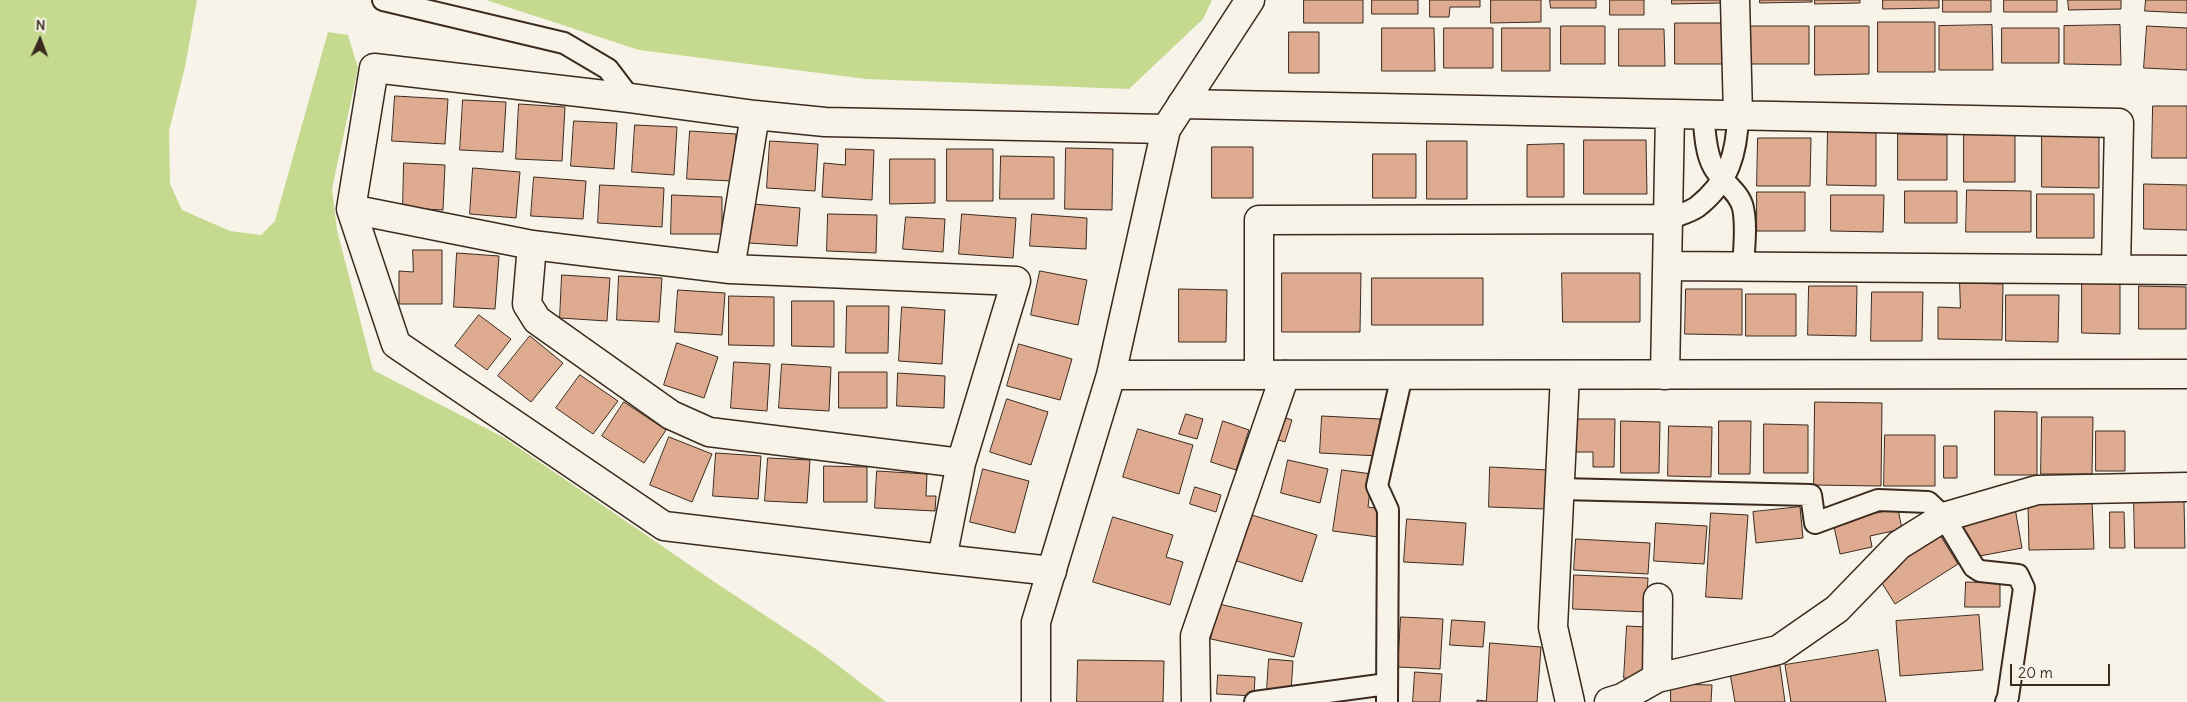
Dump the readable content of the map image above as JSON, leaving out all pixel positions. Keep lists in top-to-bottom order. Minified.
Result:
{"scale_bar":"20 m","north":"top"}
